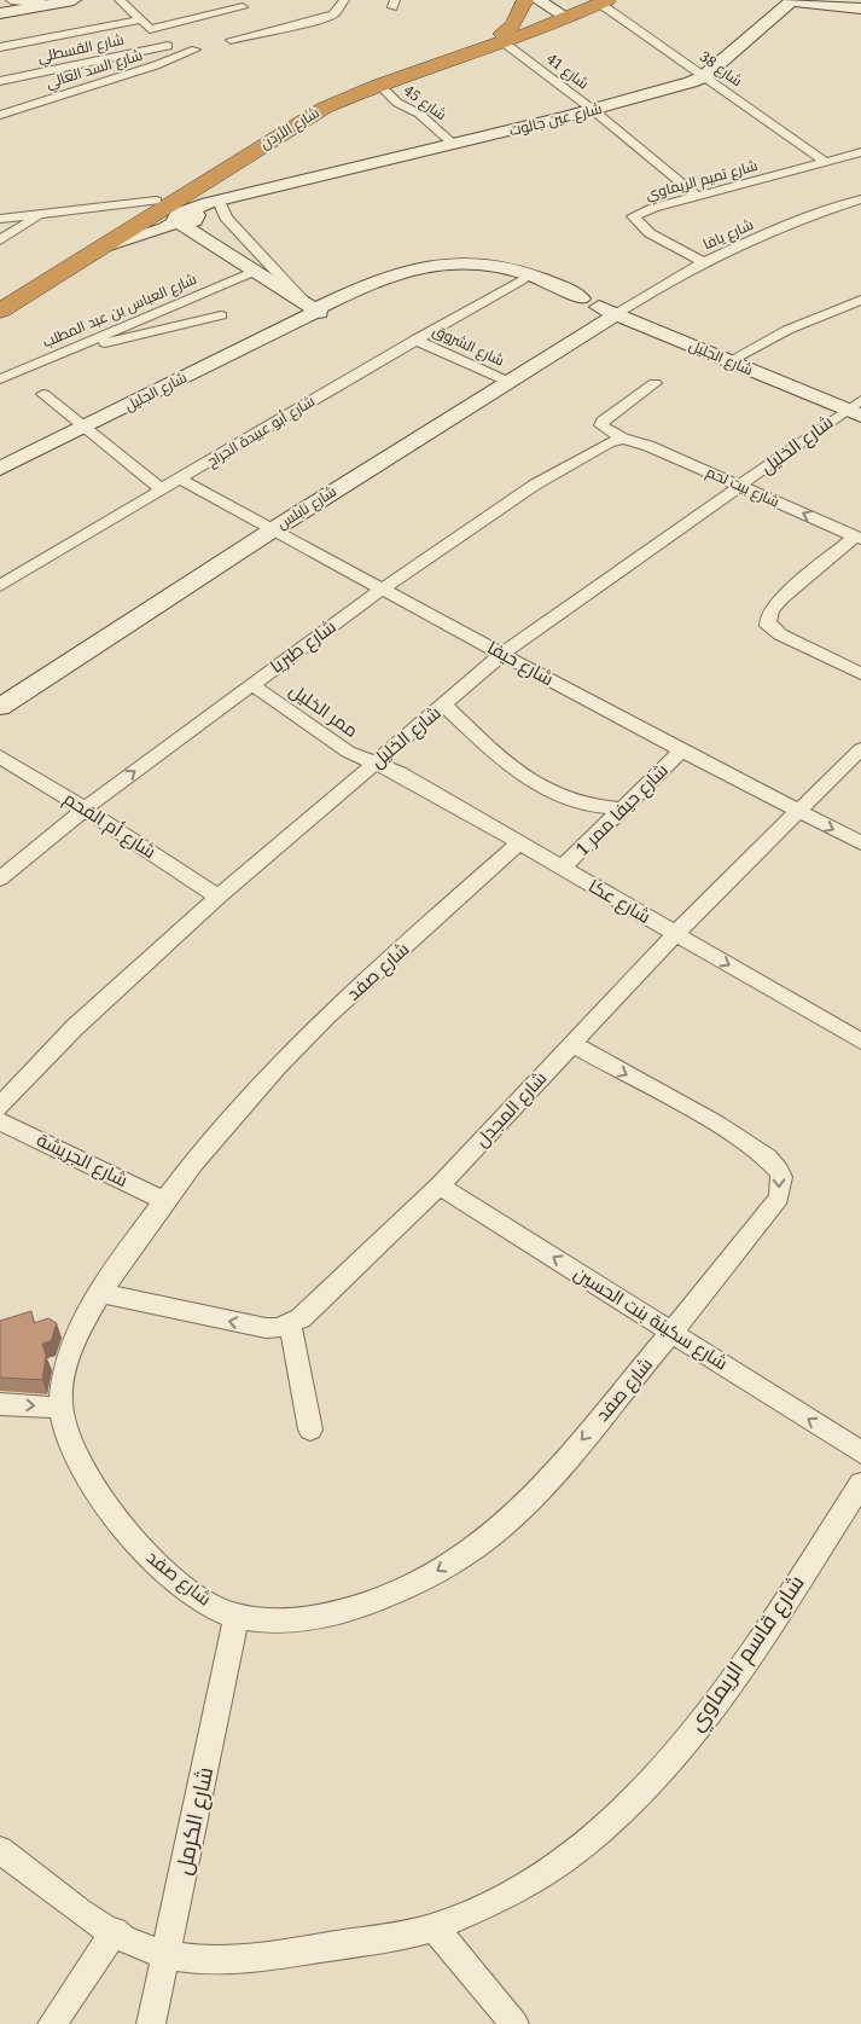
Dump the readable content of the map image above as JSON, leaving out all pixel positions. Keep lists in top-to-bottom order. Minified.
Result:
{"streets":{"highway":["شارع الأردن"],"street":["شارع القسطلي","شارع السد العالي","شارع 38","شارع 41","شارع 45","شارع عين جالوت","شارع تميم الريماوي","شارع يافا","شارع العباس بن عبد المطلب","شارع الشروق","شارع الجليل","شارع أبو عبيدة الجراح","شارع الخليل","شارع بيت لحم","شارع نابلس","شارع طبريا","شارع حيفا","ممر الخليل","شارع حيفا ممر 1","شارع أم الفحم","شارع عكا","شارع صفد","شارع المجدل","شارع الجريشة","شارع سكينة بنت الحسين","شارع قاسم الريماوي","شارع الكرمل"]},"crossings":[["شارع 38","شارع عين جالوت"],["شارع 38","شارع الأردن"],["شارع 38","شارع تميم الريماوي"],["شارع 41","شارع عين جالوت"],["شارع 41","شارع الأردن"],["شارع 41","شارع تميم الريماوي"],["شارع 45","شارع عين جالوت"],["شارع 45","شارع الأردن"],["شارع عين جالوت","شارع الأردن"],["شارع تميم الريماوي","شارع يافا"],["شارع يافا","شارع الجليل"],["شارع يافا","شارع نابلس"],["شارع الشروق","شارع أبو عبيدة الجراح"],["شارع الشروق","شارع نابلس"],["شارع الجليل","شارع أبو عبيدة الجراح"],["شارع الجليل","شارع الخليل"],["شارع الجليل","شارع نابلس"],["شارع أبو عبيدة الجراح","شارع حيفا"],["شارع الخليل","شارع بيت لحم"],["شارع الخليل","شارع حيفا"],["شارع الخليل","ممر الخليل"],["شارع الخليل","شارع أم الفحم"],["شارع الخليل","شارع عكا"],["شارع بيت لحم","شارع طبريا"],["شارع نابلس","شارع حيفا"],["شارع طبريا","شارع حيفا"],["شارع طبريا","ممر الخليل"],["شارع طبريا","شارع أم الفحم"],["شارع حيفا","شارع حيفا ممر 1"],["شارع حيفا","شارع المجدل"],["ممر الخليل","شارع عكا"],["شارع حيفا ممر 1","شارع عكا"],["شارع عكا","شارع صفد"],["شارع عكا","شارع المجدل"],["شارع صفد","شارع المجدل"],["شارع صفد","شارع الجريشة"],["شارع صفد","شارع سكينة بنت الحسين"],["شارع صفد","شارع الكرمل"],["شارع المجدل","شارع سكينة بنت الحسين"],["شارع قاسم الريماوي","شارع الكرمل"]],"one_way":["شارع بيت لحم","شارع عكا","شارع سكينة بنت الحسين"]}
